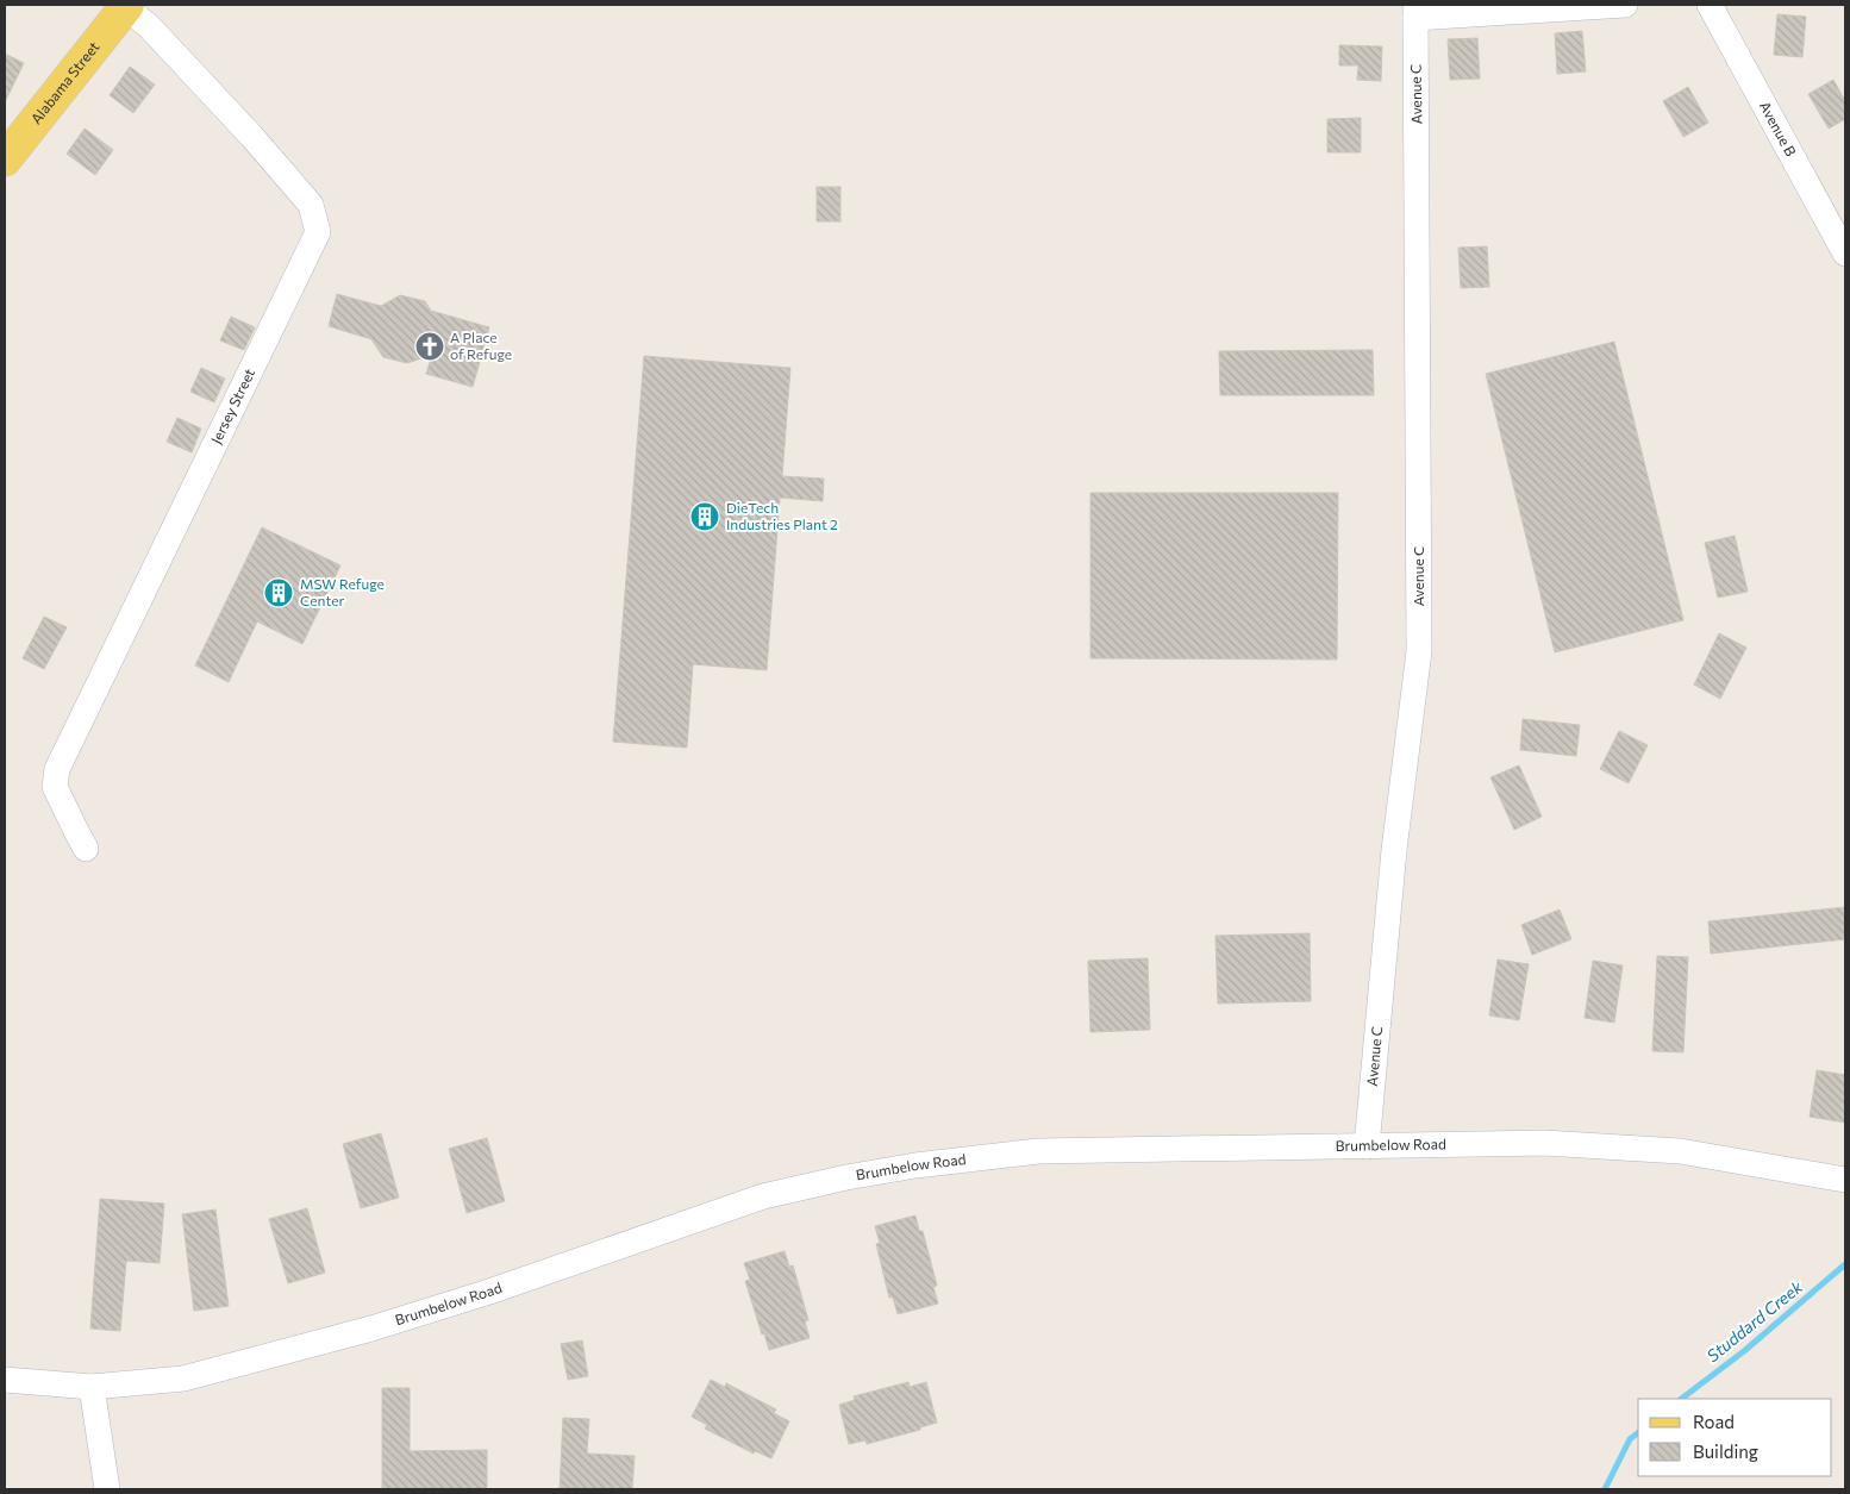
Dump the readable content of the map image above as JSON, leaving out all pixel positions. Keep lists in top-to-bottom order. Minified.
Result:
{"streets":{"main road":["Alabama Street"],"street":["Avenue C","Avenue B","Jersey Street","Brumbelow Road"]},"crossings":[["Alabama Street","Jersey Street"],["Avenue C","Brumbelow Road"]],"water":["Studdard Creek"],"places":{"church":["A Place of Refuge"],"building":["DieTech Industries Plant 2","MSW Refuge Center"]},"legend":["Road","Building"]}
